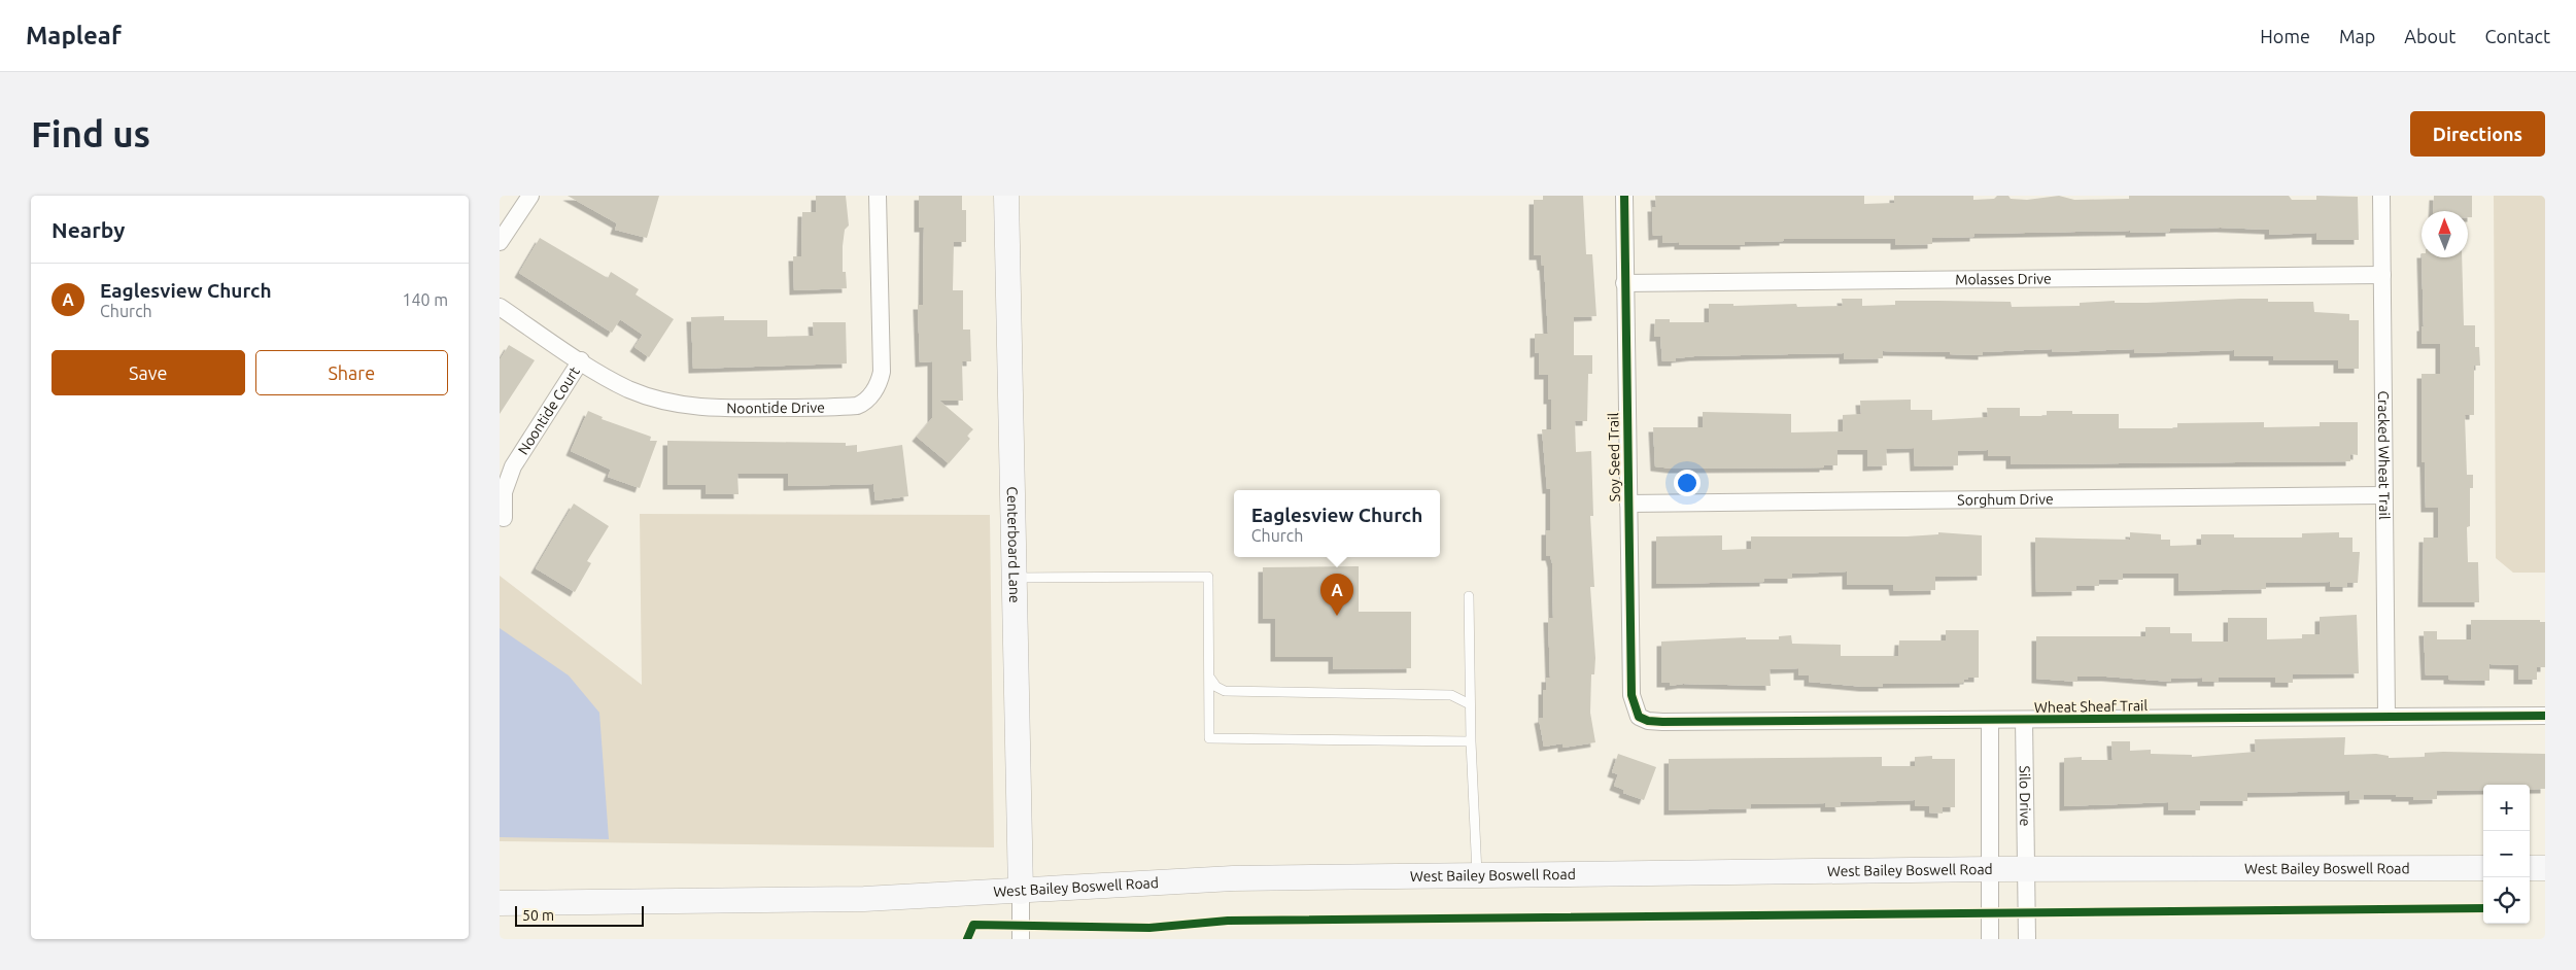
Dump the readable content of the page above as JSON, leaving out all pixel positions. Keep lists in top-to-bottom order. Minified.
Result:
{"streets":{"main road":["Centerboard Lane","West Bailey Boswell Road"],"street":["Molasses Drive","Noontide Drive","Noontide Court","Cracked Wheat Trail","Soy Seed Trail","Sorghum Drive","Wheat Sheaf Trail","Silo Drive"]},"crossings":[["Molasses Drive","Cracked Wheat Trail"],["Molasses Drive","Soy Seed Trail"],["Noontide Drive","Noontide Court"],["Cracked Wheat Trail","Sorghum Drive"],["Cracked Wheat Trail","Wheat Sheaf Trail"],["Soy Seed Trail","Sorghum Drive"],["Soy Seed Trail","Wheat Sheaf Trail"],["Centerboard Lane","West Bailey Boswell Road"],["Wheat Sheaf Trail","Silo Drive"],["Silo Drive","West Bailey Boswell Road"]],"scale_bar":"50 m","north":"top","page":{"header":"Mapleaf","nav":["Home","Map","About","Contact"],"buttons":["Directions",["Save","Share"]],"title":"Find us","heading":"Nearby","list":[{"mark":"A","name":"Eaglesview Church","note":"Church","value":"140 m"}],"popup":["Eaglesview Church","Church"],"pins":"A","map_buttons":["+","−"],"scale":"50 m"}}
